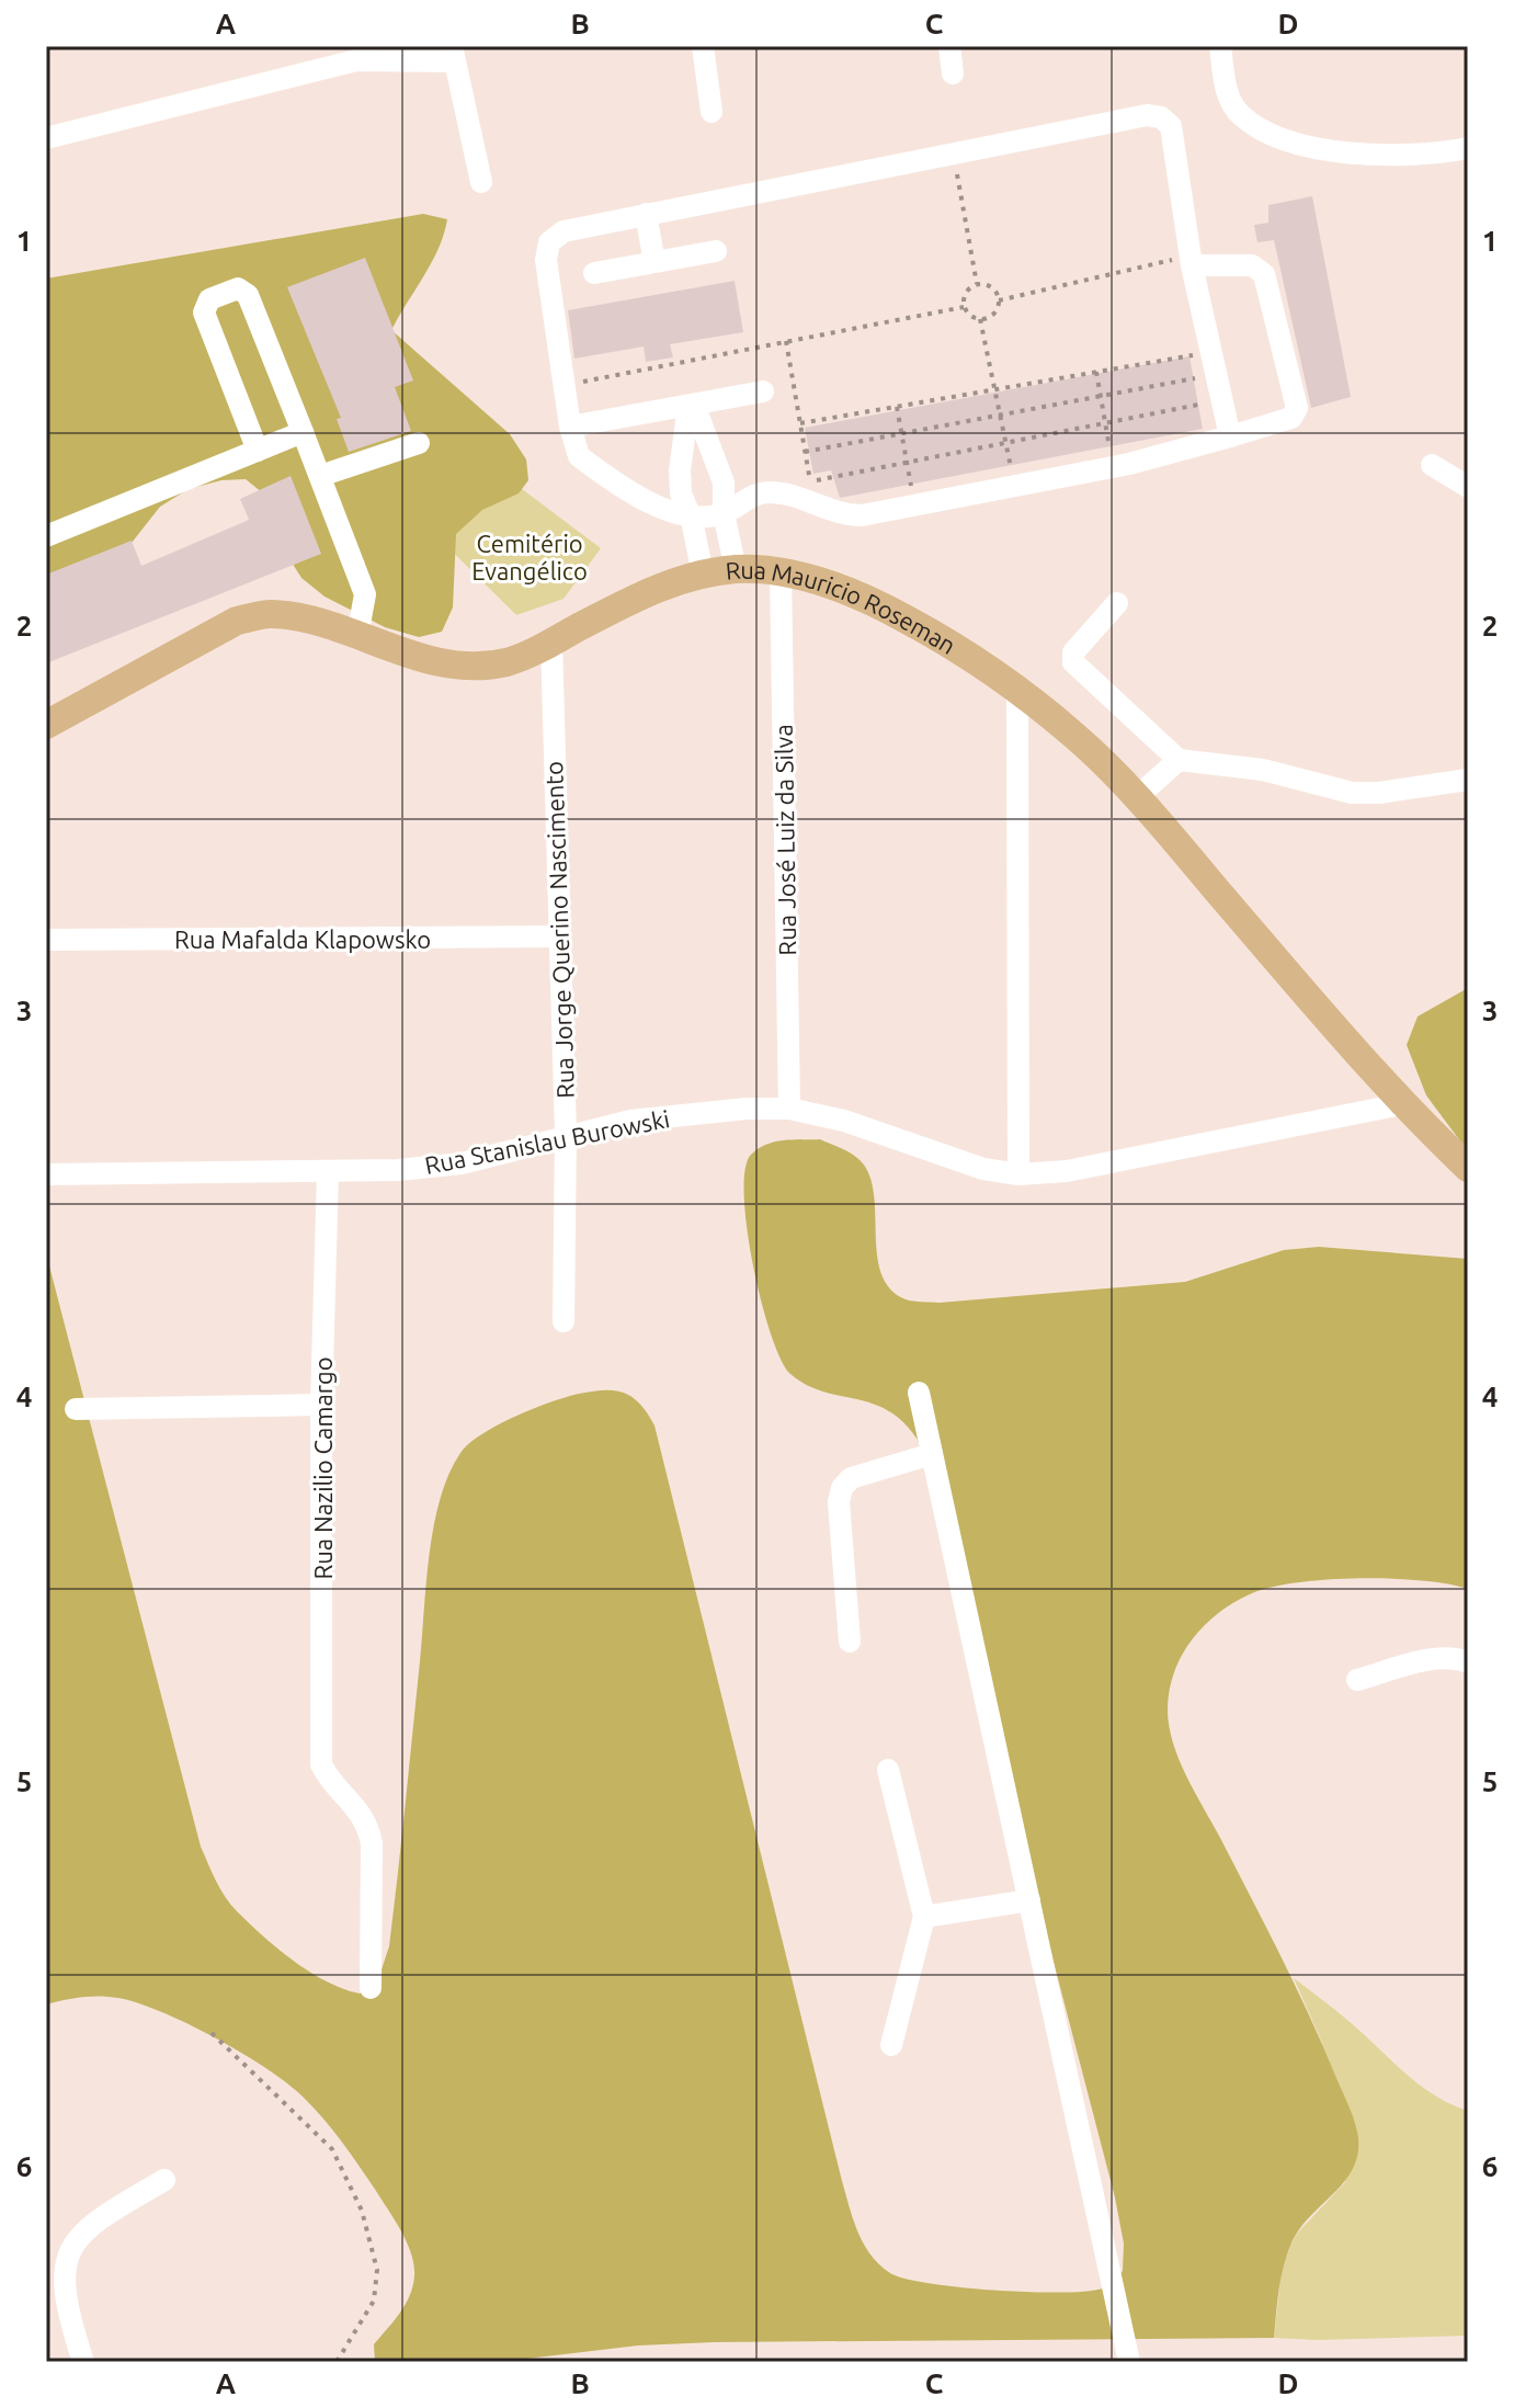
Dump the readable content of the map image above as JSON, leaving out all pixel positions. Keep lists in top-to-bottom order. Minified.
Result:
{"streets":{"main road":["Rua Mauricio Roseman"],"street":["Rua José Luiz da Silva","Rua Jorge Querino Nascimento","Rua Mafalda Klapowsko","Rua Stanislau Burowski","Rua Nazilio Camargo"]},"crossings":[["Rua Mauricio Roseman","Rua José Luiz da Silva"],["Rua Mauricio Roseman","Rua Jorge Querino Nascimento"],["Rua Mauricio Roseman","Rua Stanislau Burowski"],["Rua José Luiz da Silva","Rua Stanislau Burowski"],["Rua Jorge Querino Nascimento","Rua Mafalda Klapowsko"],["Rua Jorge Querino Nascimento","Rua Stanislau Burowski"],["Rua Stanislau Burowski","Rua Nazilio Camargo"]],"parks":["Cemitério Evangélico"],"grid":{"columns":["A","B","C","D"],"rows":["1","2","3","4","5","6"]}}
